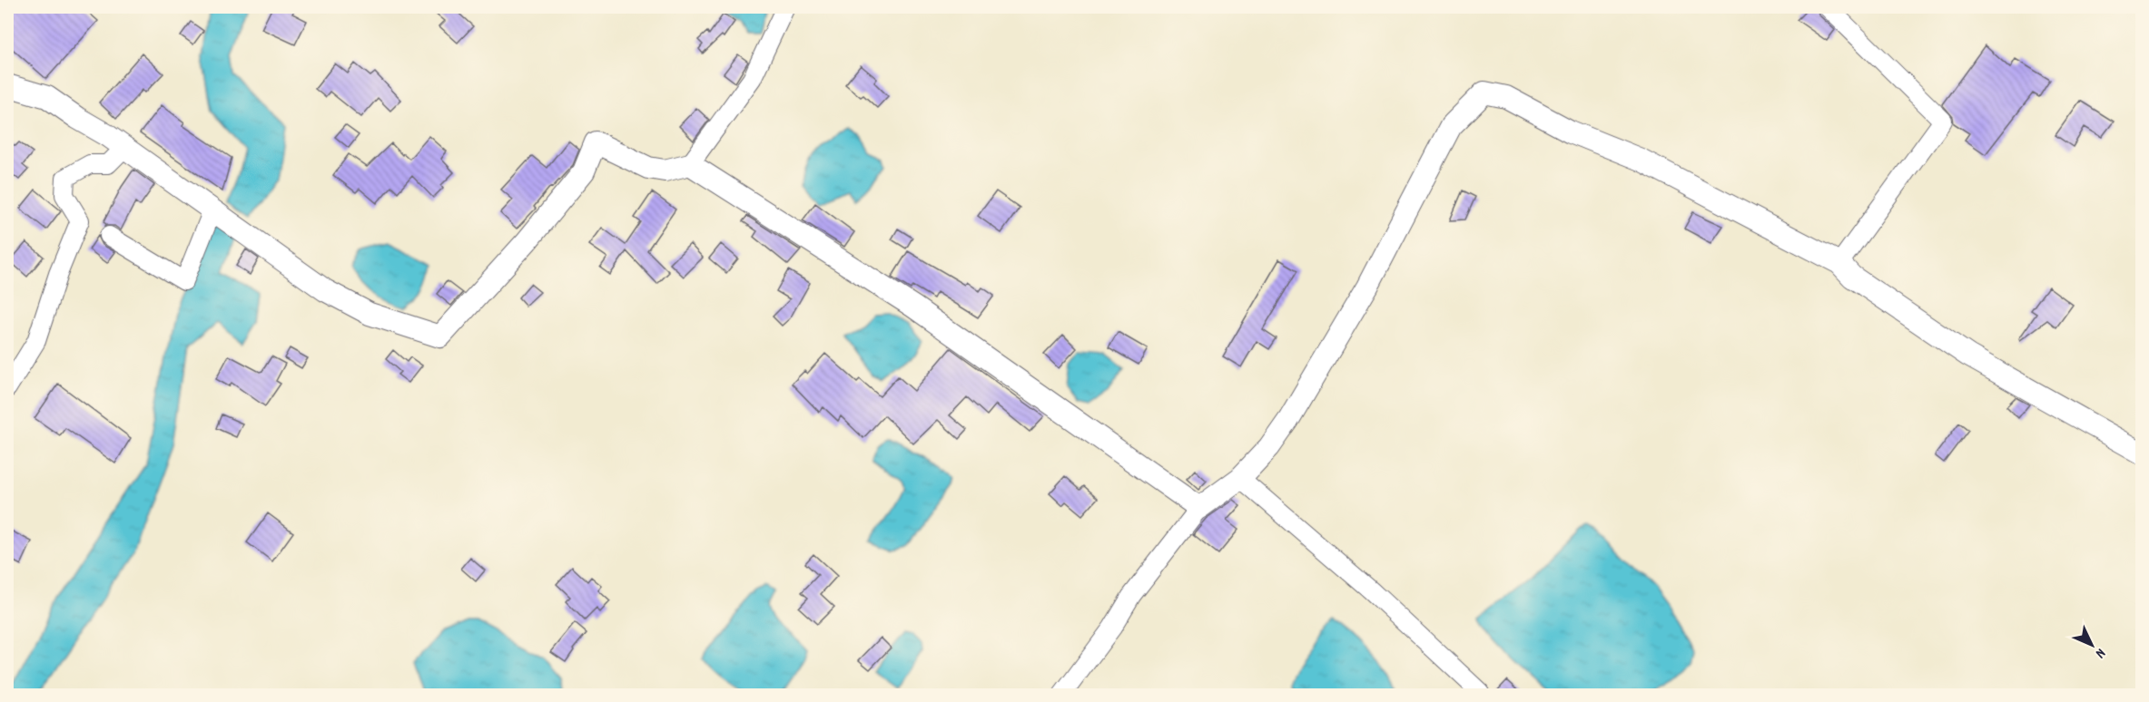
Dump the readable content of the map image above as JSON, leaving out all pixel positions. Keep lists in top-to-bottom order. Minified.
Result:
{"north":"bottom right"}
